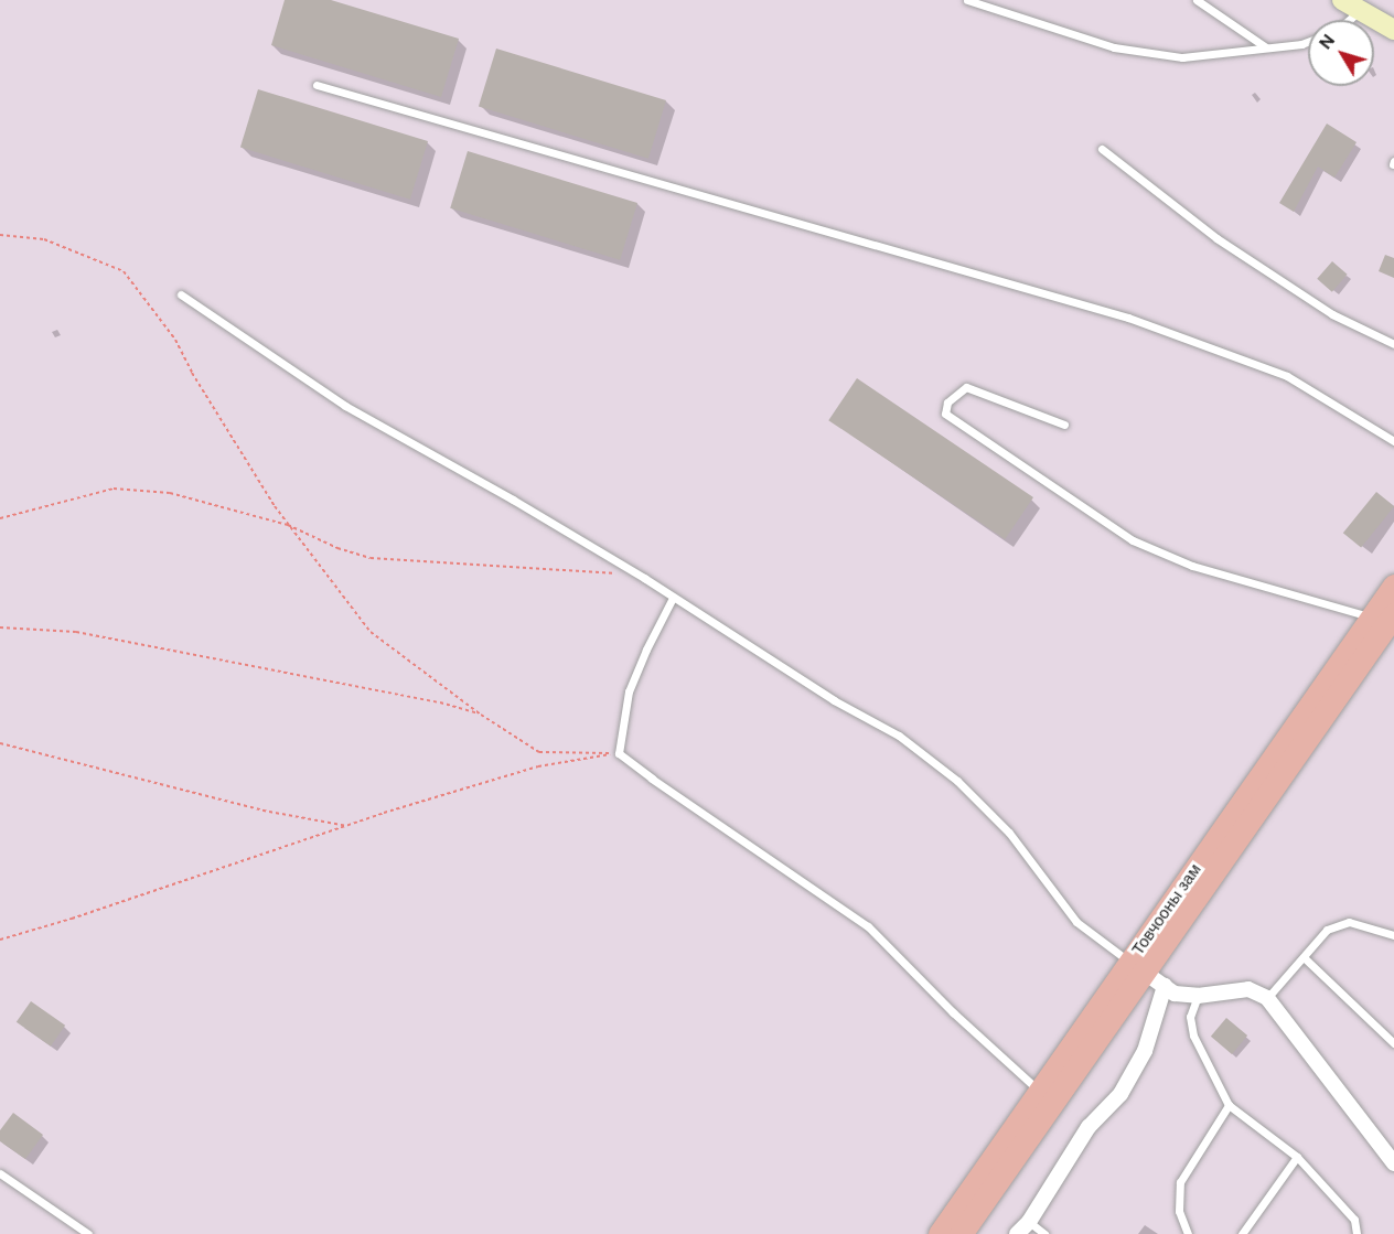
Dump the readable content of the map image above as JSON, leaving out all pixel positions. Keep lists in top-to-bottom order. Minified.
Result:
{"streets":{"highway":["Товчооны зам"]},"north":"top left"}
